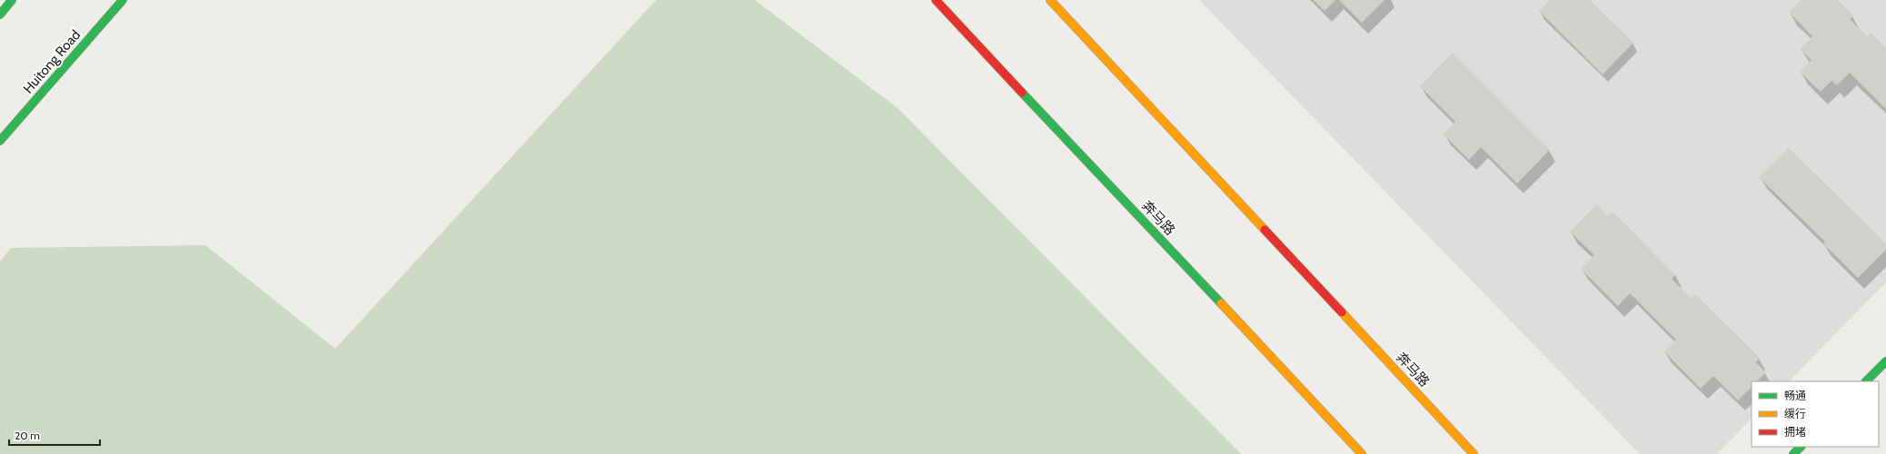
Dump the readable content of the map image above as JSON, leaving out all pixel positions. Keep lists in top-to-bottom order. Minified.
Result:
{"streets":{"main road":["Huitong Road","奔马路"]},"legend":["畅通","缓行","拥堵"],"scale_bar":"20 m"}
